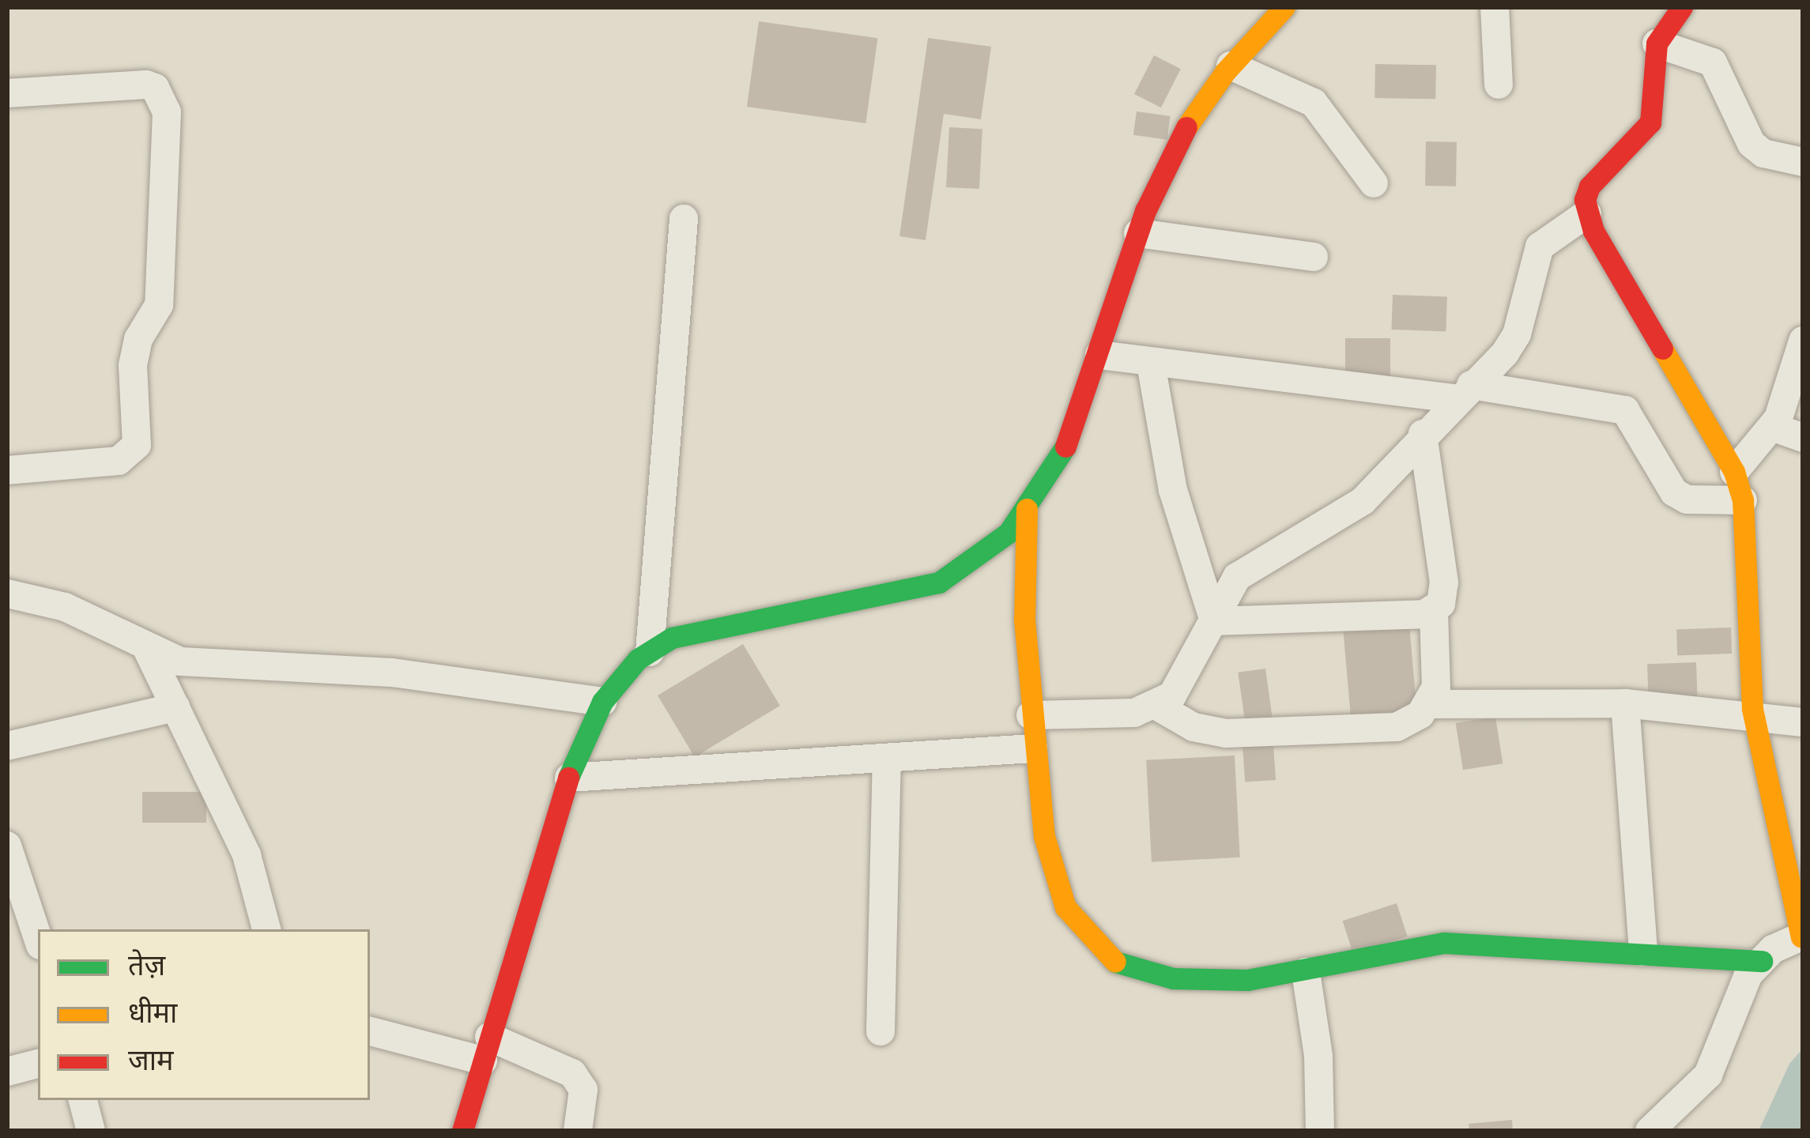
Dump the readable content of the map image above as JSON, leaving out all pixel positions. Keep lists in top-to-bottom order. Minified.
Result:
{"legend":["तेज़","धीमा","जाम"]}
